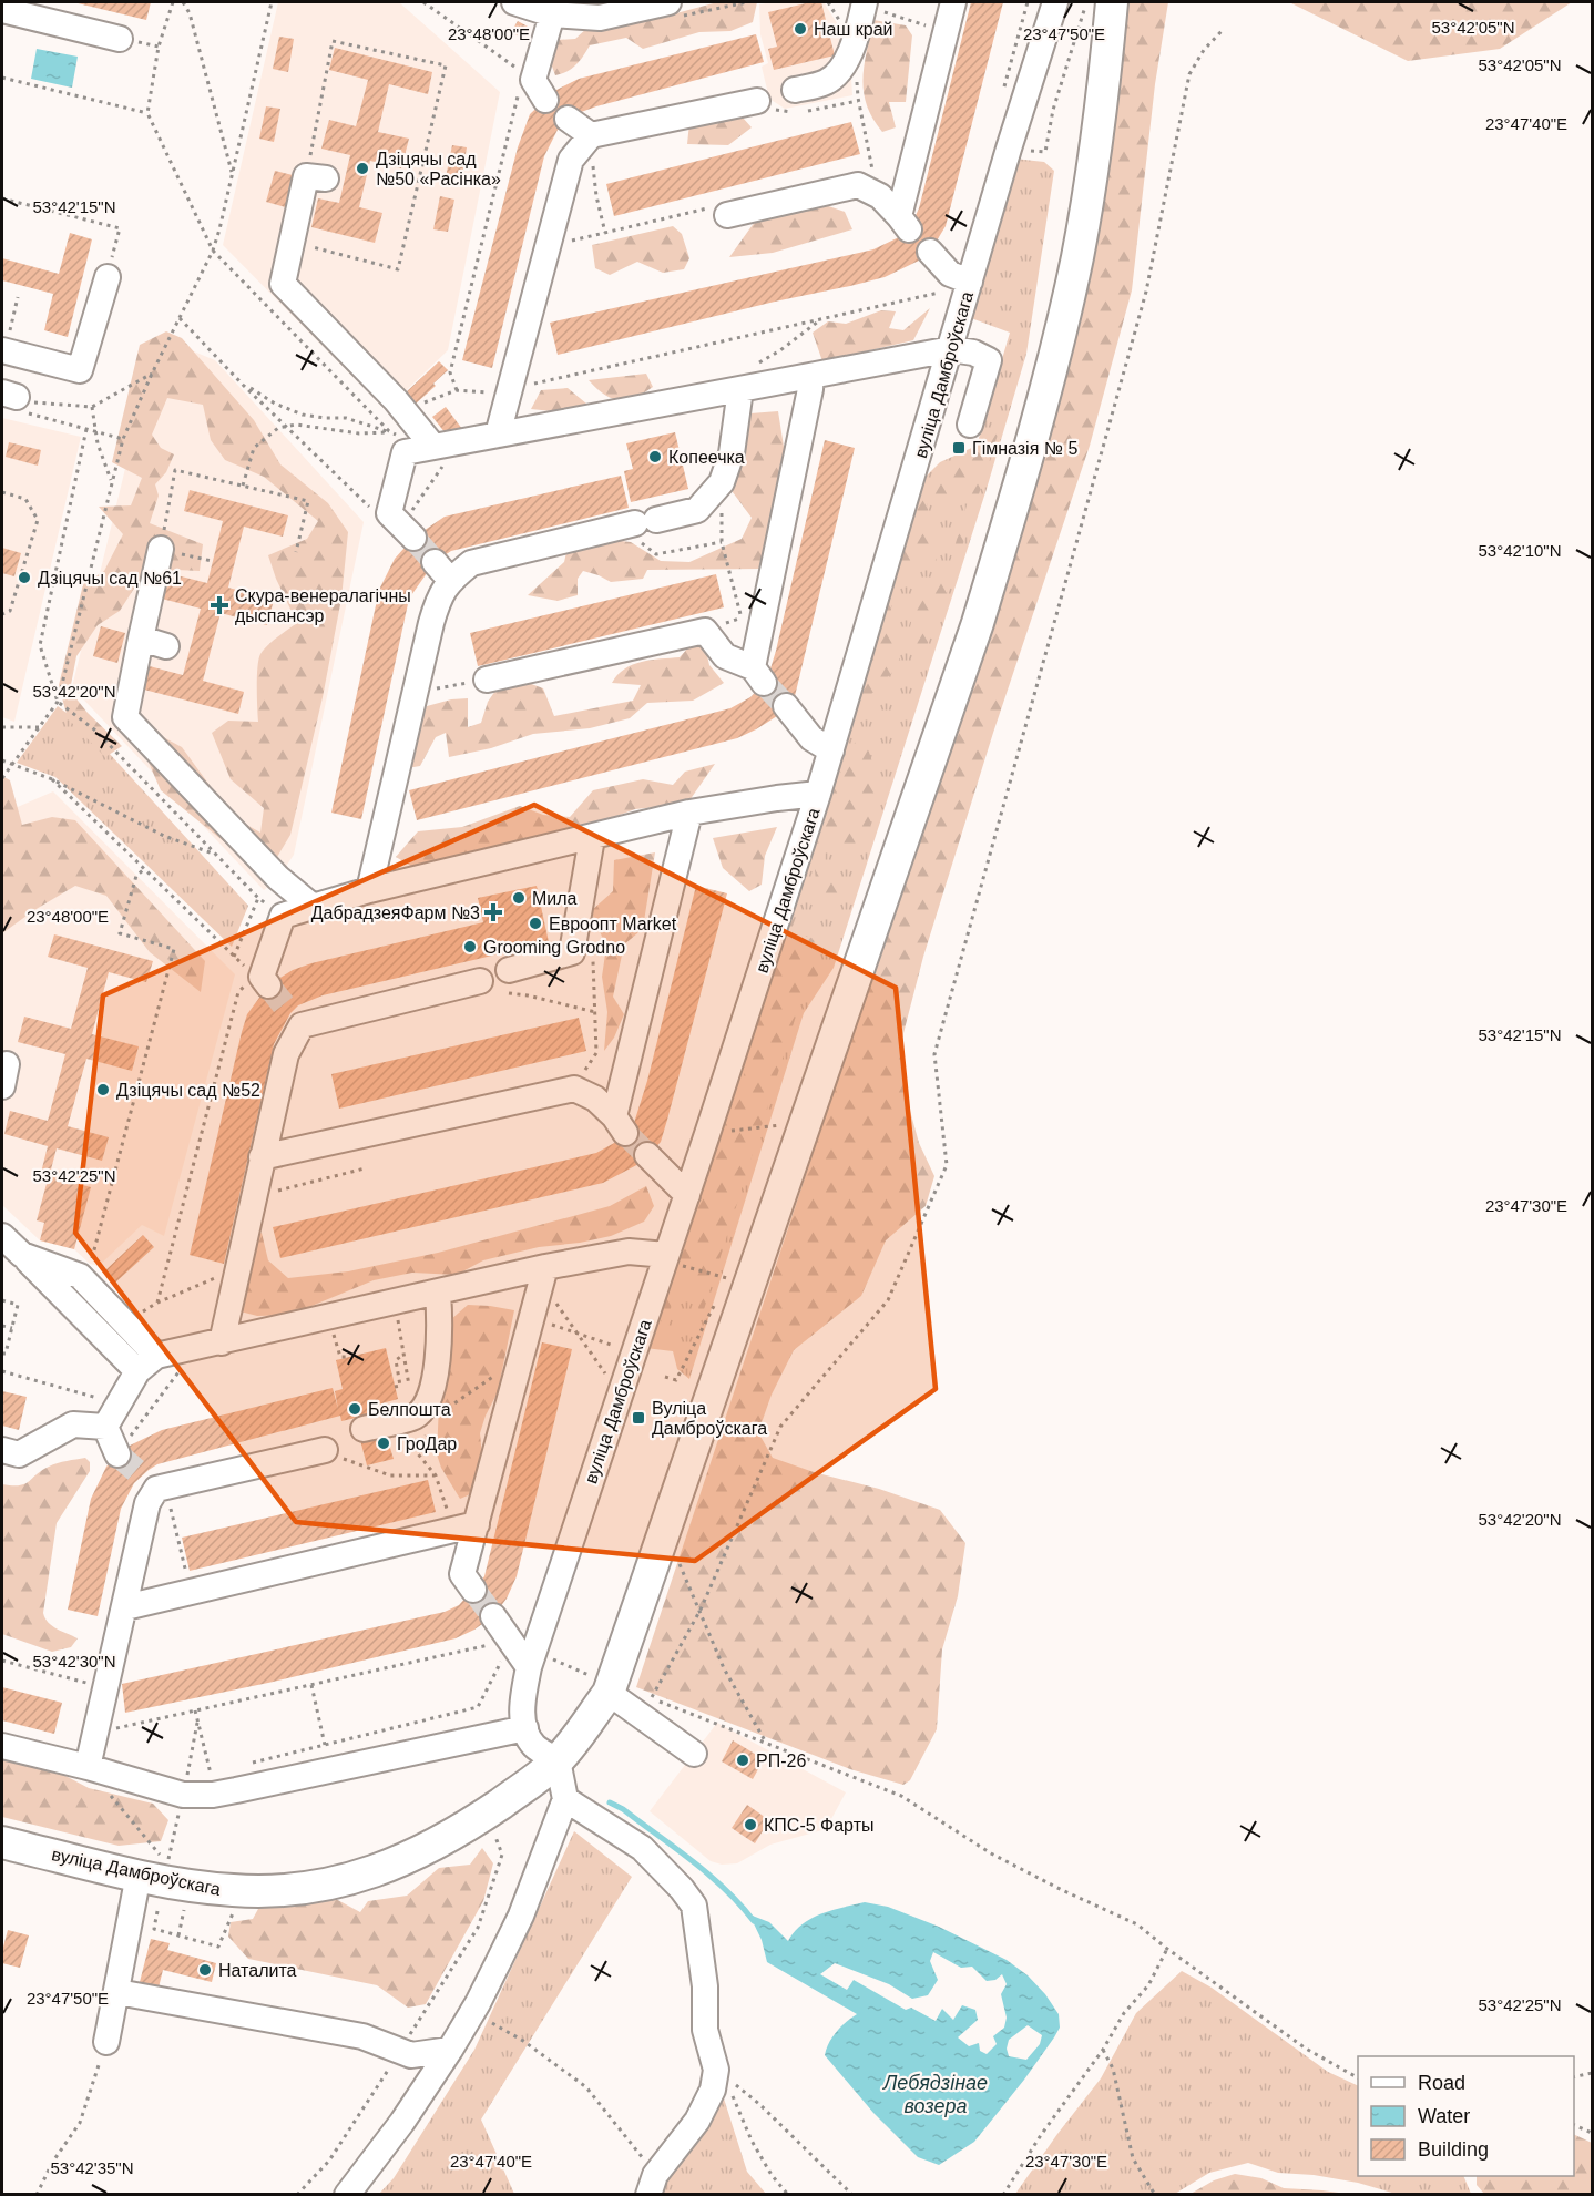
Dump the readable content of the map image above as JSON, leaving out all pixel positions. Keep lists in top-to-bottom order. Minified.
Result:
{"streets":{"main road":["вуліца Дамброўскага"]},"water":["Лебядзінае возера"],"places":{"other":["Наш край","Дзіцячы сад №50 «Расінка»","Копеечка","Дзіцячы сад №61","Мила","Евроопт Market","Grooming Grodno","Дзіцячы сад №52","Белпошта","ГроДар","РП-26","КПС-5 Фарты","Наталита"],"transit":["Гімназія № 5","Вуліца Дамброўскага"],"health":["Скура-венералагічны дыспансэр","ДабрадзеяФарм №3"]},"legend":["Road","Water","Building"],"coordinates":["53°42'05\"N","23°48'00\"E","23°47'50\"E","23°47'40\"E","53°42'15\"N","53°42'10\"N","53°42'20\"N","53°42'25\"N","23°47'30\"E","53°42'30\"N","53°42'35\"N"]}
